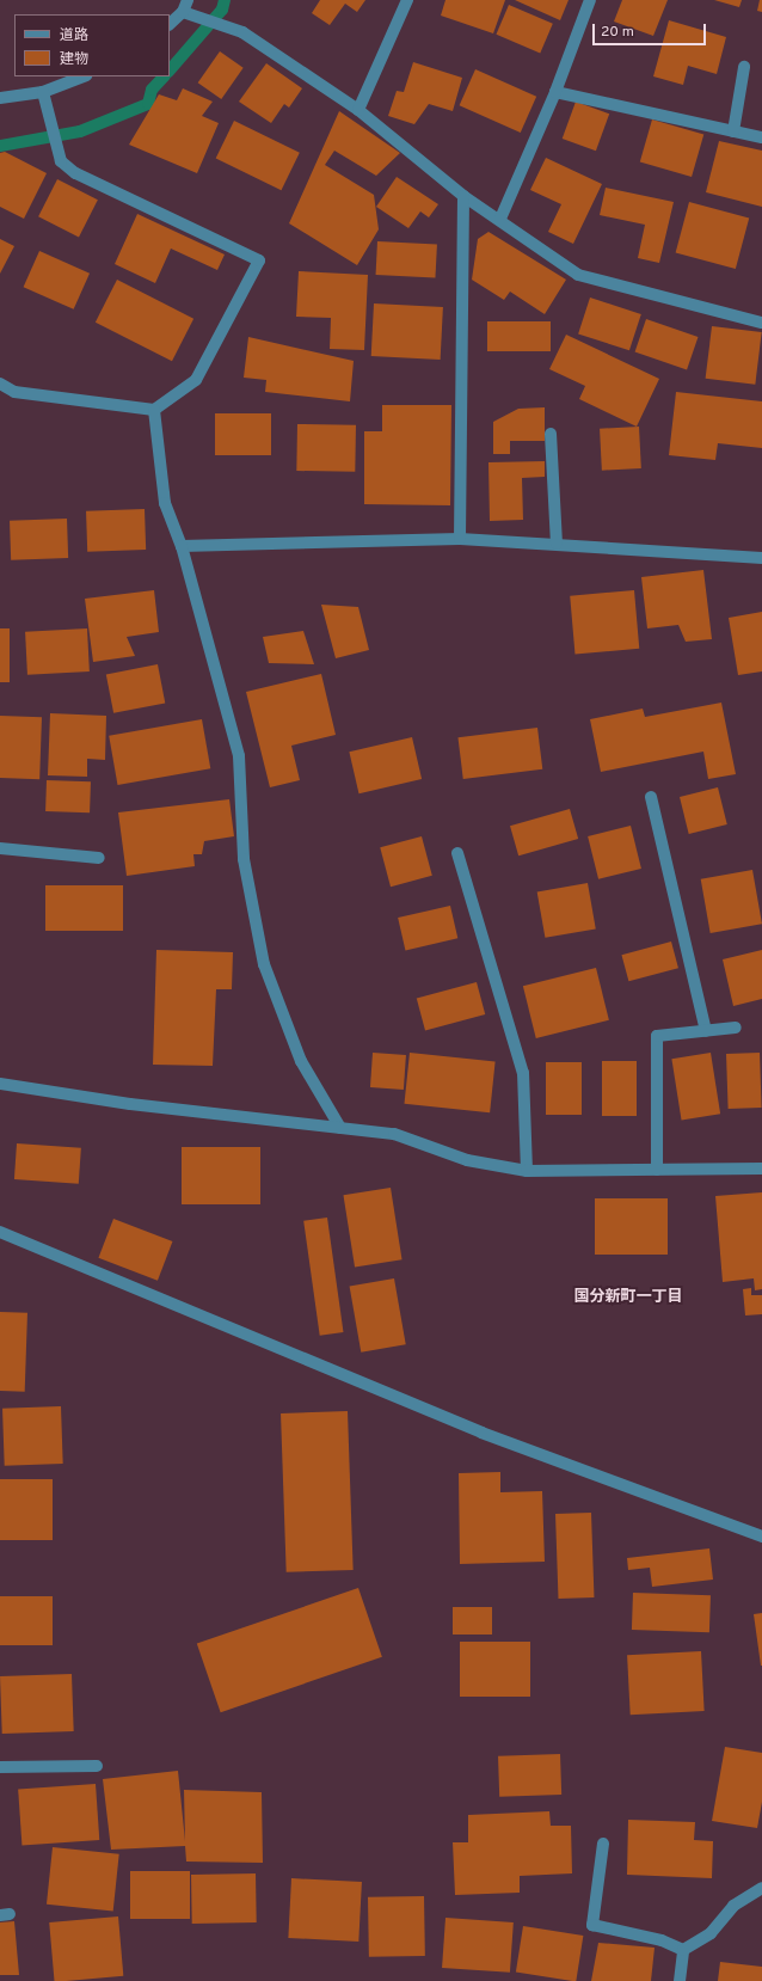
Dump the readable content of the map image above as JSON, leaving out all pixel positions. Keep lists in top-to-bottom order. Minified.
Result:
{"districts":["国分新町一丁目"],"legend":["道路","建物"],"scale_bar":"20 m"}
